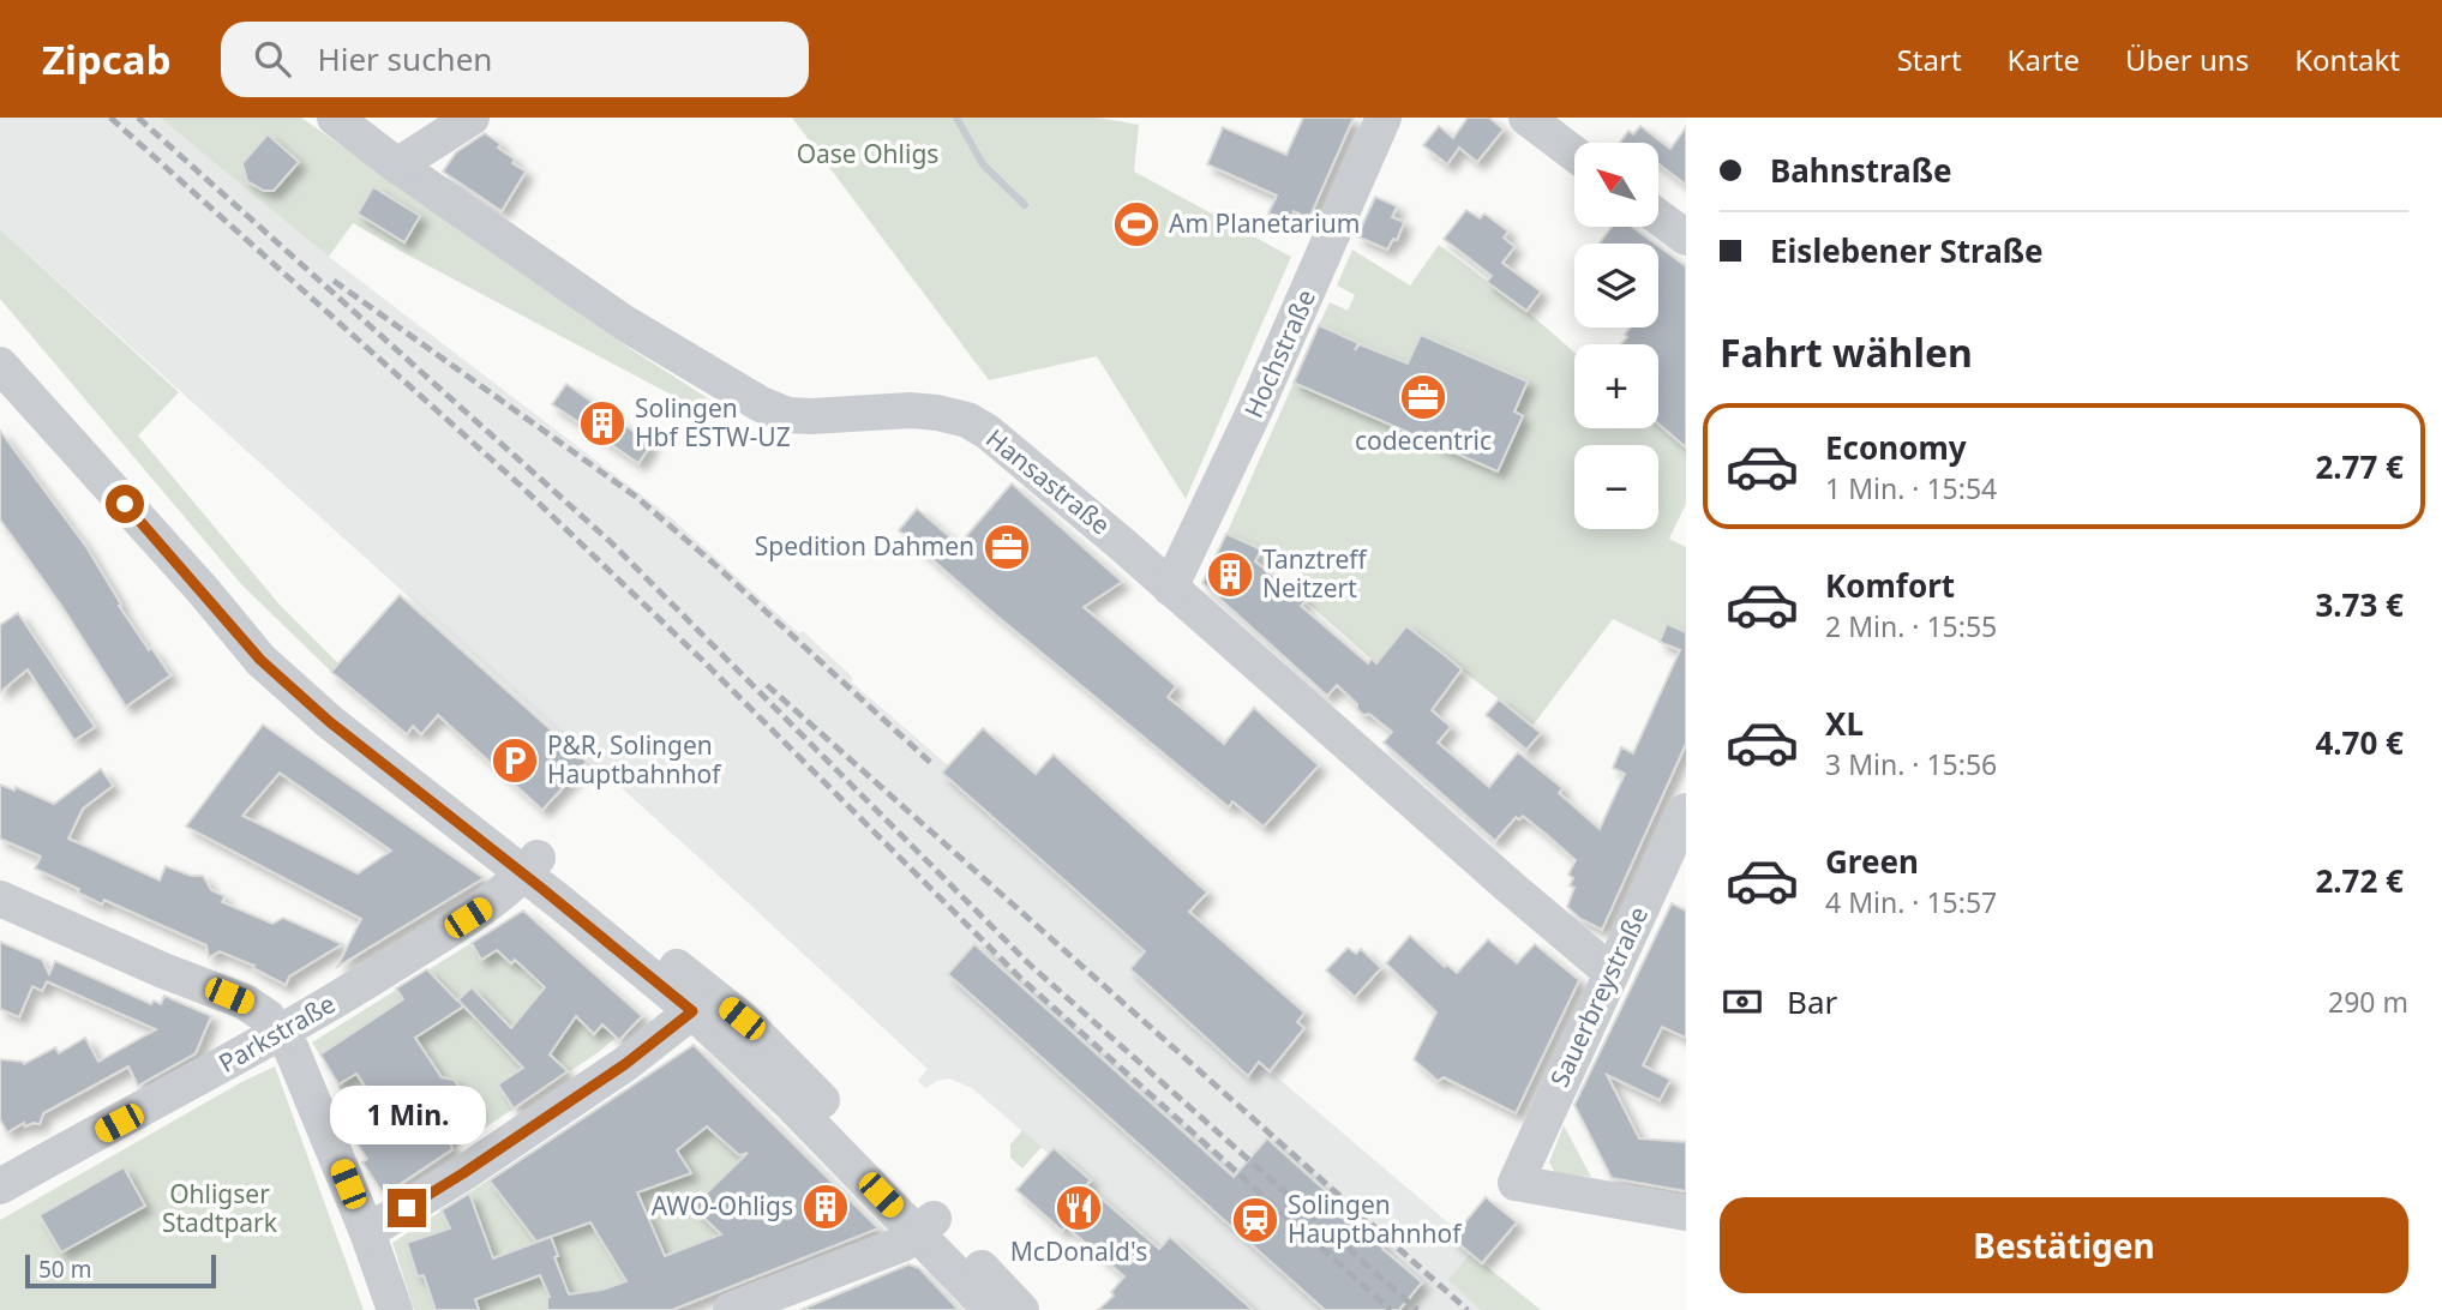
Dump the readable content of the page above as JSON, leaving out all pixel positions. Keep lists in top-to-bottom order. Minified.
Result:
{"streets":{"street":["Hochstraße","Hansastraße","Sauerbreystraße","Parkstraße"]},"crossings":[["Hochstraße","Hansastraße"],["Hansastraße","Sauerbreystraße"]],"parks":["Oase Ohligs","Ohligser Stadtpark"],"places":{"sports":["Am Planetarium"],"office":["codecentric","Spedition Dahmen"],"building":["Solingen Hbf ESTW-UZ","Tanztreff Neitzert","AWO-Ohligs"],"parking":["P&R, Solingen Hauptbahnhof"],"restaurant":["McDonald's"],"station":["Solingen Hauptbahnhof"]},"scale_bar":"50 m","north":"top left","page":{"header":"Zipcab","search":"Hier suchen","nav":["Start","Karte","Über uns","Kontakt"],"banner":["Bahnstraße","Eislebener Straße"],"map_buttons":["+","−"],"heading":"Fahrt wählen","list":[{"name":"Economy","note":"1 Min. · 15:54","value":"2.77 €"},{"name":"Komfort","note":"2 Min. · 15:55","value":"3.73 €"},{"name":"XL","note":"3 Min. · 15:56","value":"4.70 €"},{"name":"Green","note":"4 Min. · 15:57","value":"2.72 €"}],"pay":["Bar","290 m"],"bubble":"1 Min.","buttons":"Bestätigen","scale":"50 m"}}
